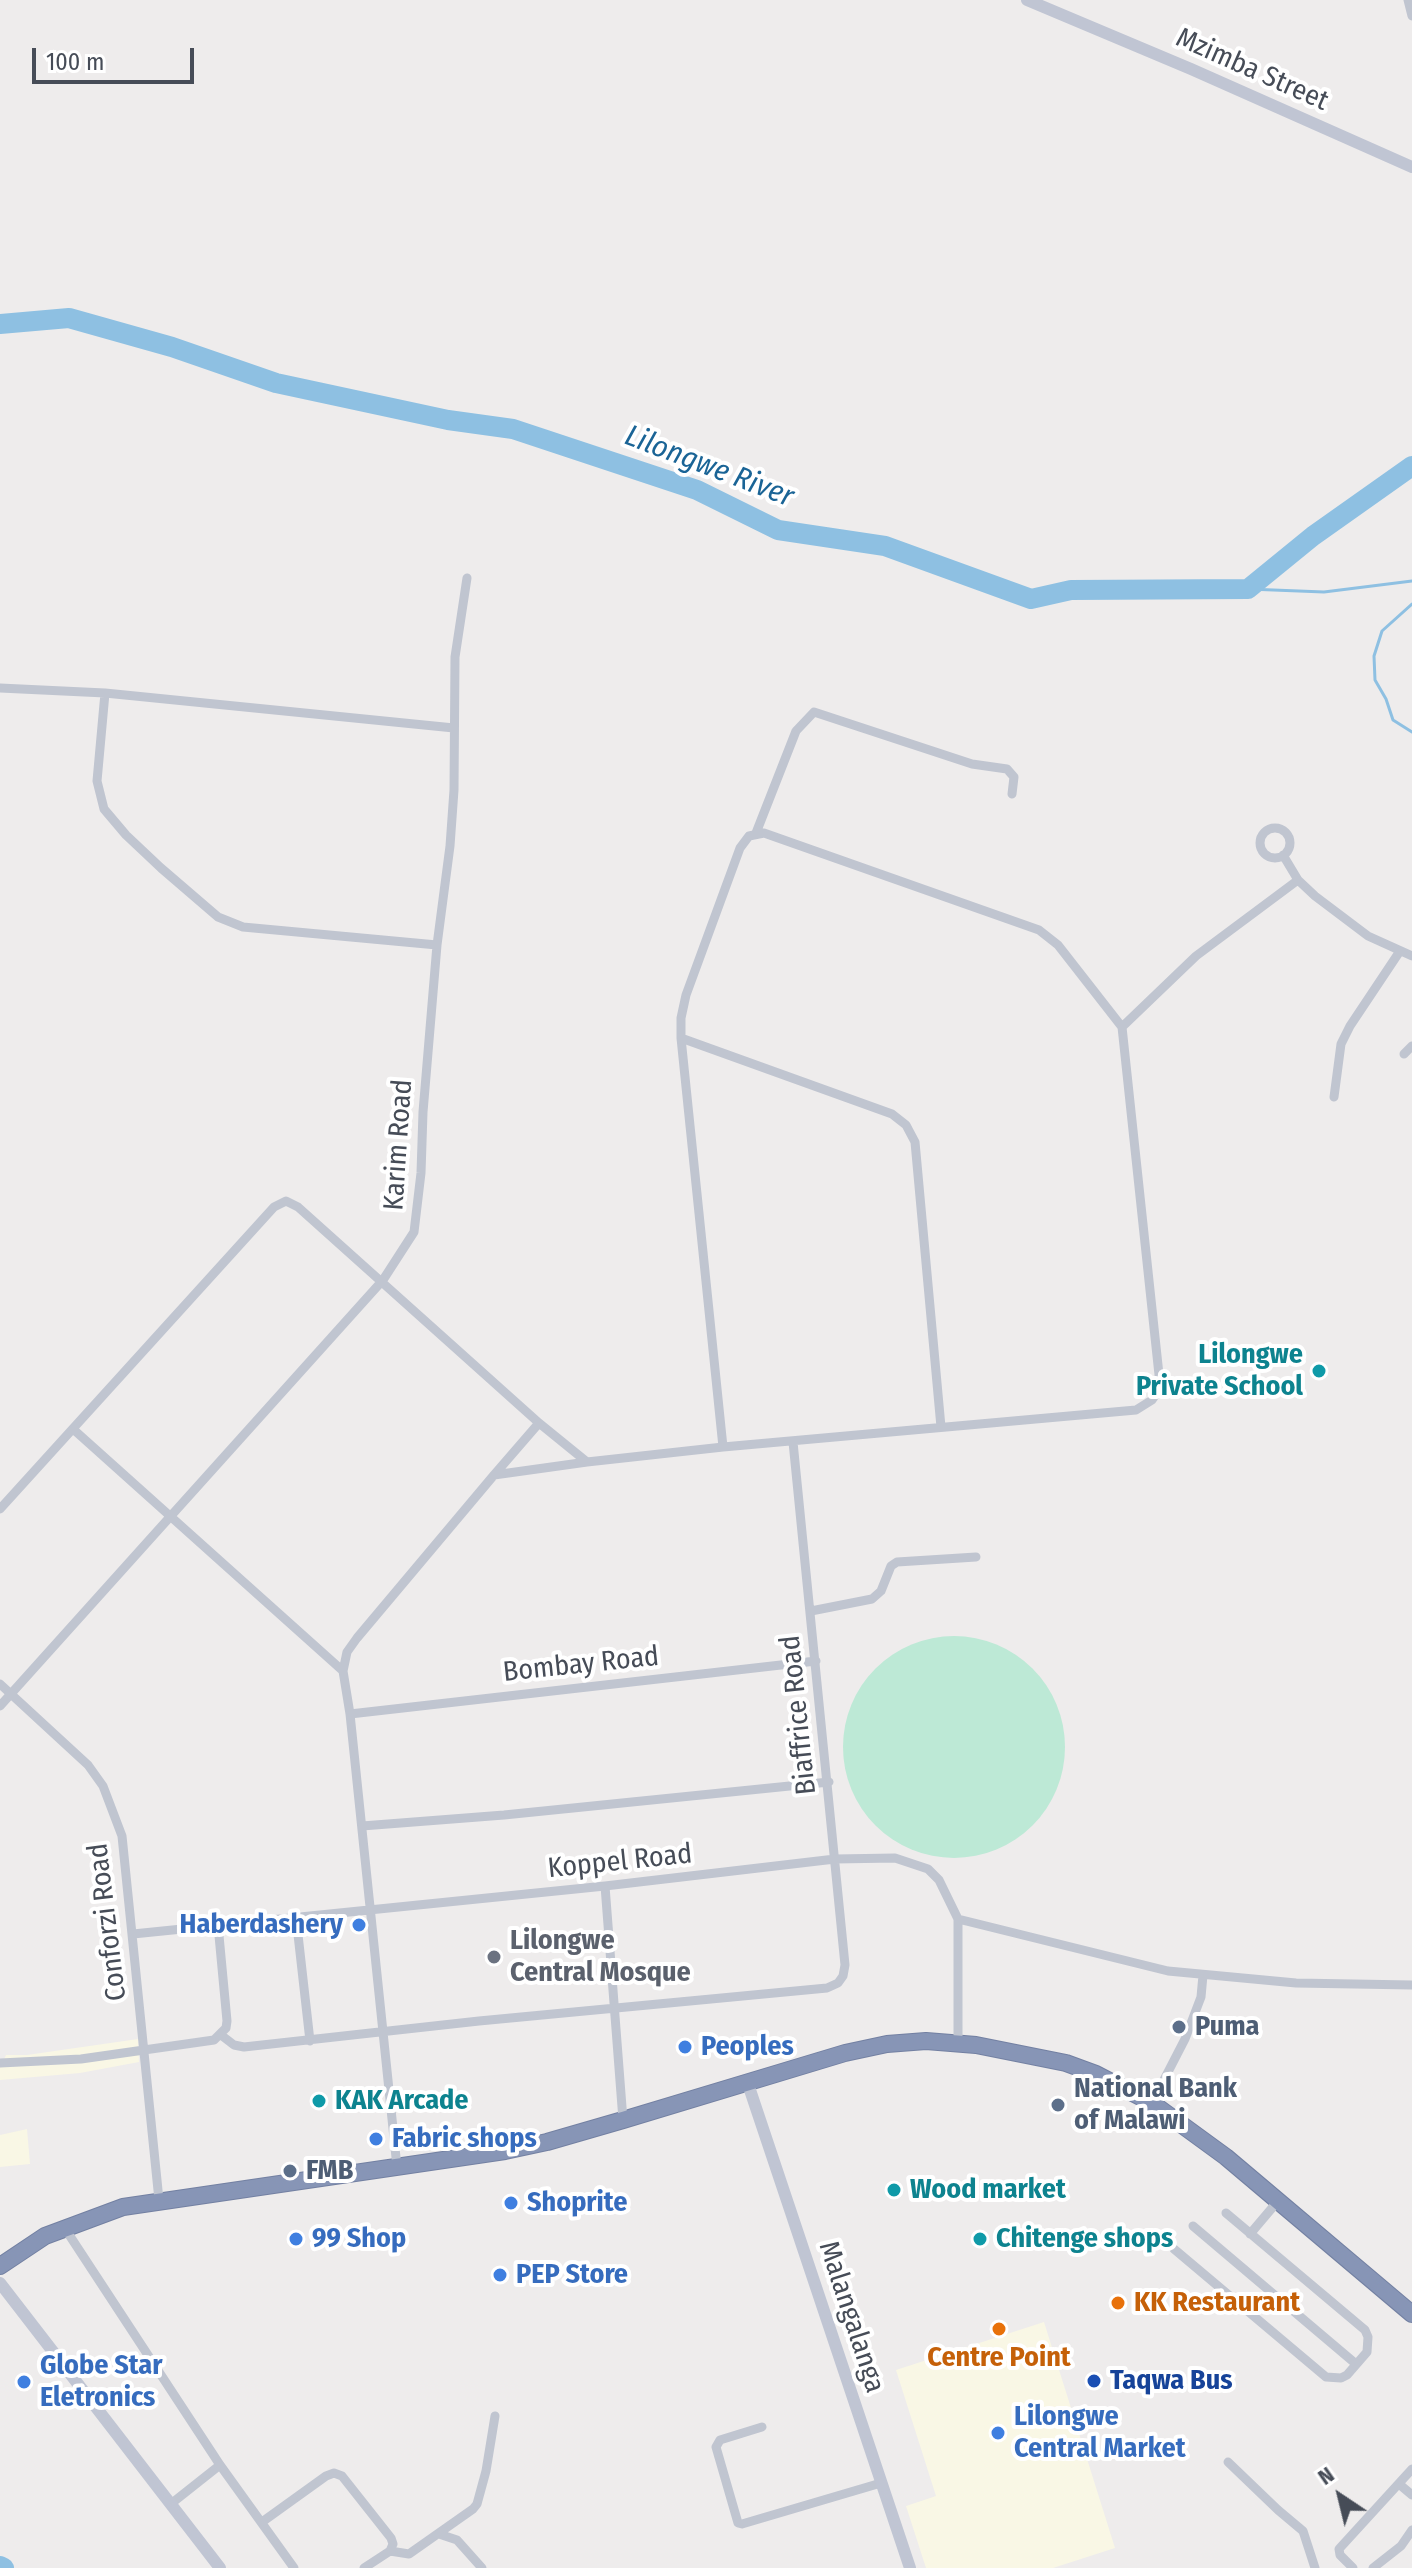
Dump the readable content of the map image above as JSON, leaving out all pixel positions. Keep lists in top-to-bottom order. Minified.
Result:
{"streets":{"street":["Mzimba Street","Karim Road","Bombay Road","Biaffrice Road","Koppel Road","Conforzi Road","Malangalanga"]},"crossings":[["Karim Road","Conforzi Road"],["Bombay Road","Biaffrice Road"],["Biaffrice Road","Koppel Road"],["Koppel Road","Conforzi Road"]],"water":["Lilongwe River"],"places":["Lilongwe Private School","Haberdashery","Lilongwe Central Mosque","Puma","Peoples","KAK Arcade","National Bank of Malawi","Fabric shops","FMB","Wood market","Shoprite","99 Shop","Chitenge shops","PEP Store","KK Restaurant","Centre Point","Taqwa Bus","Globe Star Eletronics","Lilongwe Central Market"],"scale_bar":"100 m","north":"top left"}
